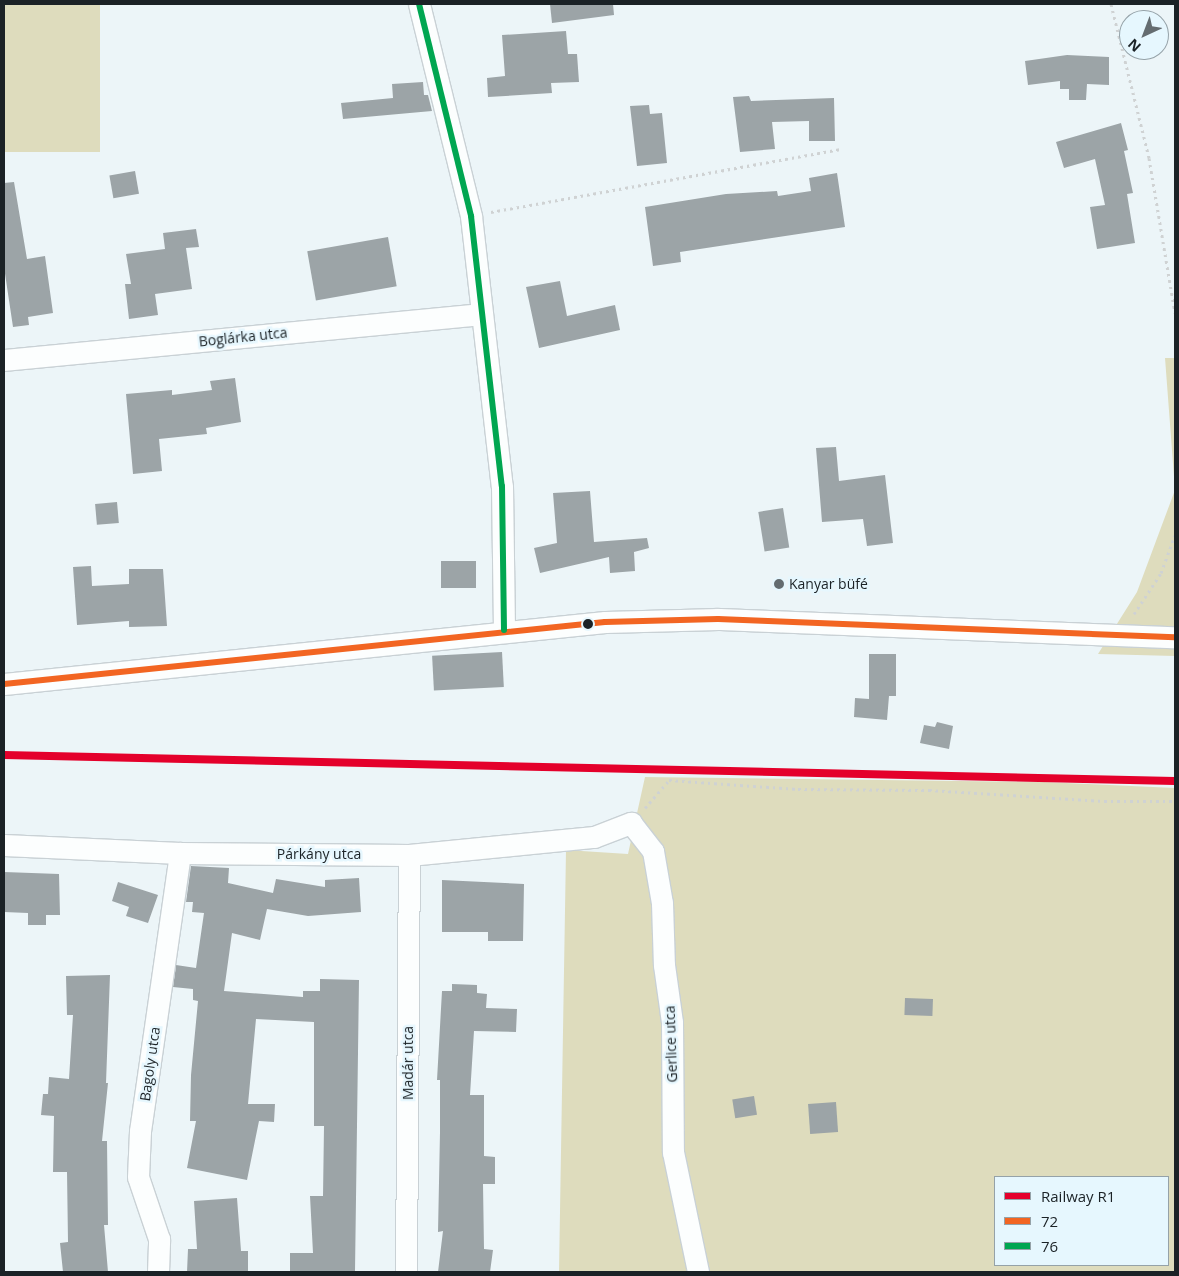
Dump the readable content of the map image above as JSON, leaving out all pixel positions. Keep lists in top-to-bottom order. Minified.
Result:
{"streets":{"street":["Boglárka utca","Párkány utca","Gerlice utca","Madár utca","Bagoly utca"]},"crossings":[["Párkány utca","Gerlice utca"],["Párkány utca","Madár utca"],["Párkány utca","Bagoly utca"]],"places":["Kanyar büfé"],"lines":["transit line 76","transit line 72","rail line R1"],"legend":["Railway R1","72","76"],"north":"bottom left"}
